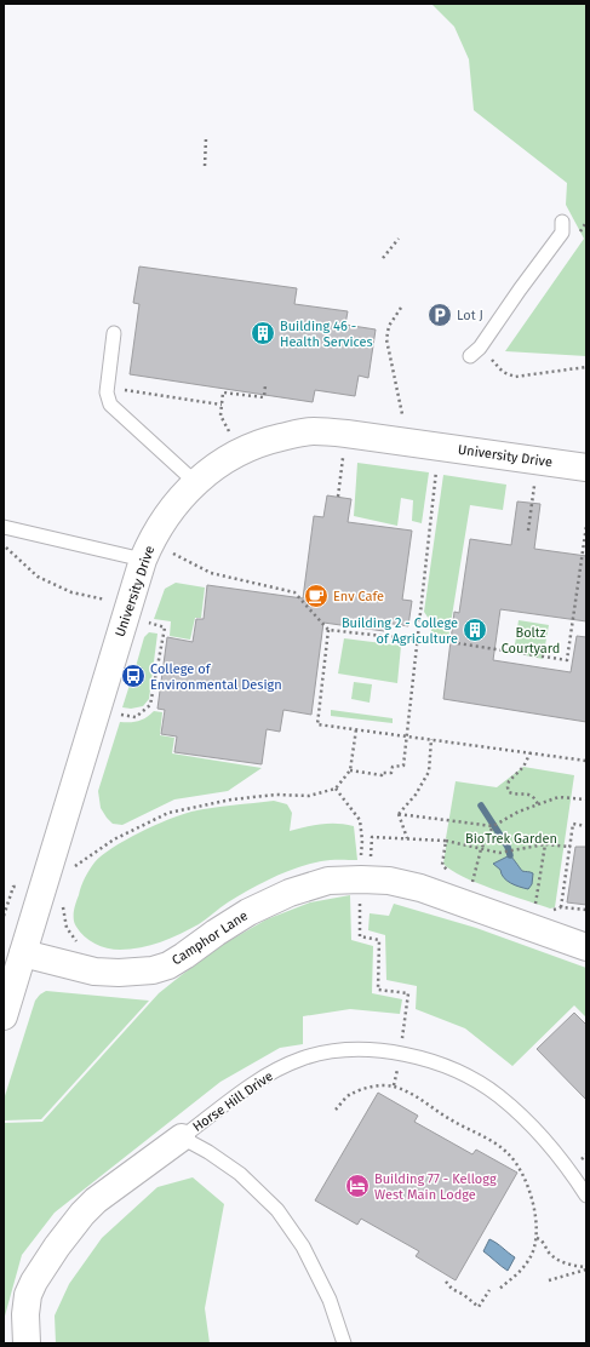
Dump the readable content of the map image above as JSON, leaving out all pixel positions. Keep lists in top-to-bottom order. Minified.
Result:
{"streets":{"street":["University Drive","Camphor Lane","Horse Hill Drive"]},"crossings":[["University Drive","Camphor Lane"]],"parks":["Boltz Courtyard","BioTrek Garden"],"places":{"parking":["Lot J"],"building":["Building 46 - Health Services","Building 2 - College of Agriculture"],"cafe":["Env Cafe"],"bus stop":["College of Environmental Design"],"hotel":["Building 77 - Kellogg West Main Lodge"]}}
